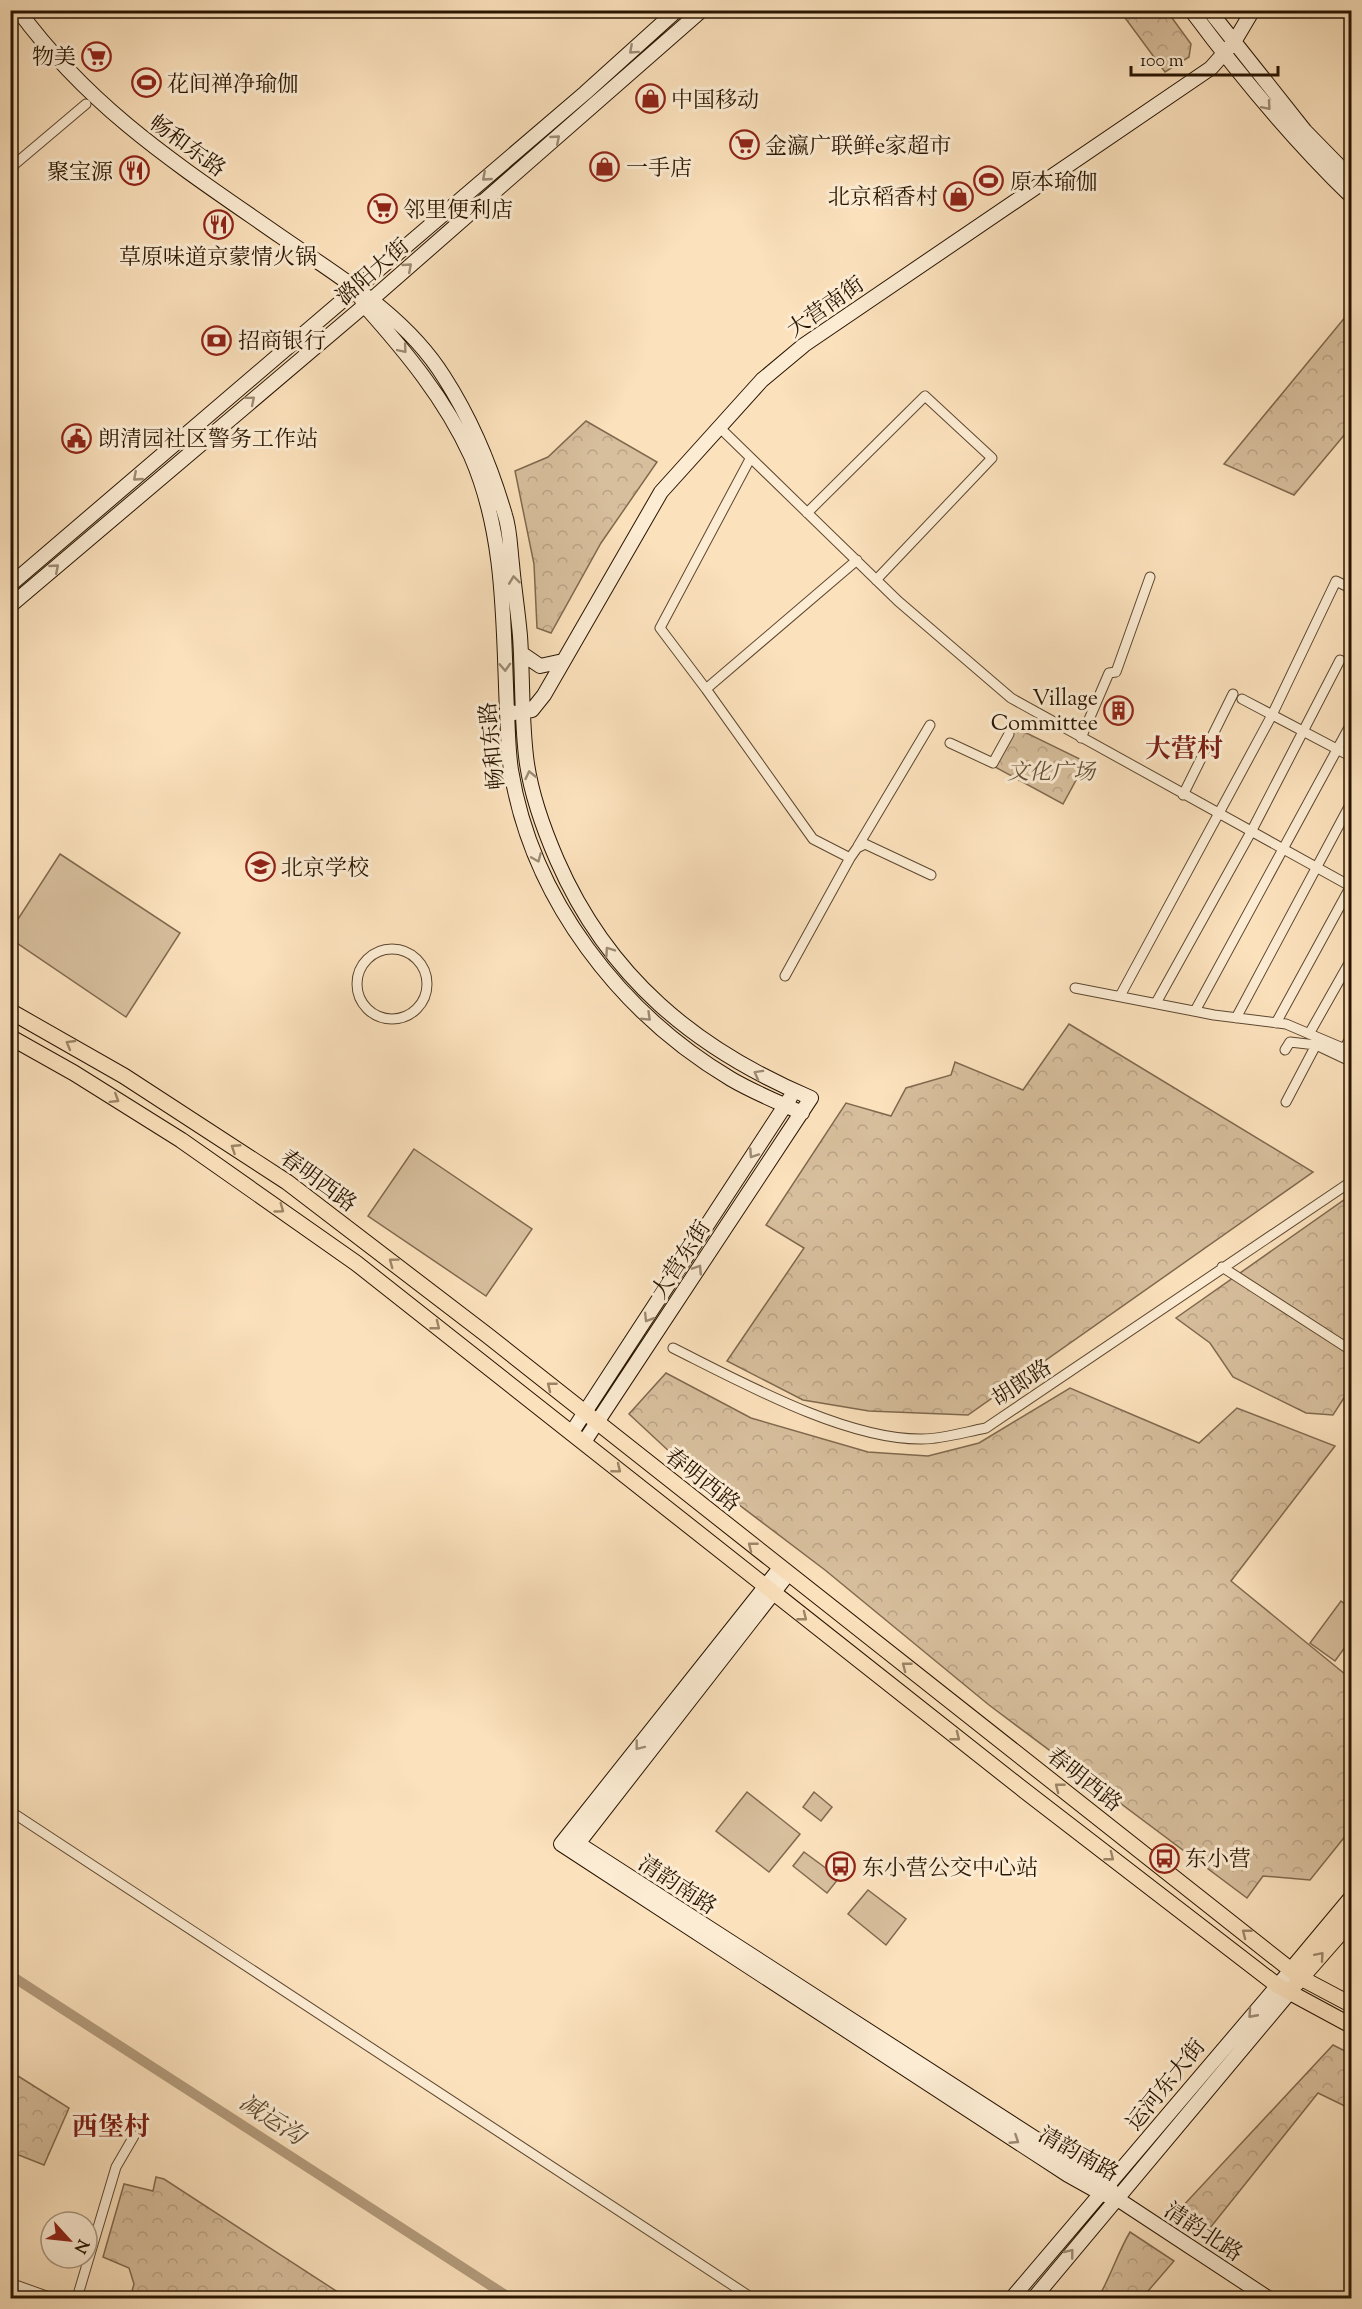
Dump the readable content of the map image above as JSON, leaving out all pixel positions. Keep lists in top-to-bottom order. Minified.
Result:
{"streets":{"main road":["畅和东路","潞阳大街","大营南街","春明西路","大营东街","清韵南路","运河东大街","清韵北路"],"street":["胡郎路"]},"crossings":[["畅和东路","潞阳大街"],["畅和东路","大营南街"],["畅和东路","大营东街"],["春明西路","大营东街"],["春明西路","清韵南路"],["春明西路","运河东大街"],["清韵南路","运河东大街"],["清韵南路","清韵北路"],["运河东大街","清韵北路"]],"districts":["大营村","西堡村"],"water":["减运沟"],"parks":["文化广场"],"places":{"supermarket":["物美","金瀛广联鲜e家超市","邻里便利店"],"sports":["花间禅净瑜伽","原本瑜伽"],"shop":["中国移动","一手店","北京稻香村"],"restaurant":["聚宝源","草原味道京蒙情火锅"],"bank":["招商银行"],"public building":["朗清园社区警务工作站"],"building":["Village Committee"],"school or university":["北京学校"],"bus stop":["东小营","东小营公交中心站"]},"scale_bar":"100 m","north":"bottom right"}
